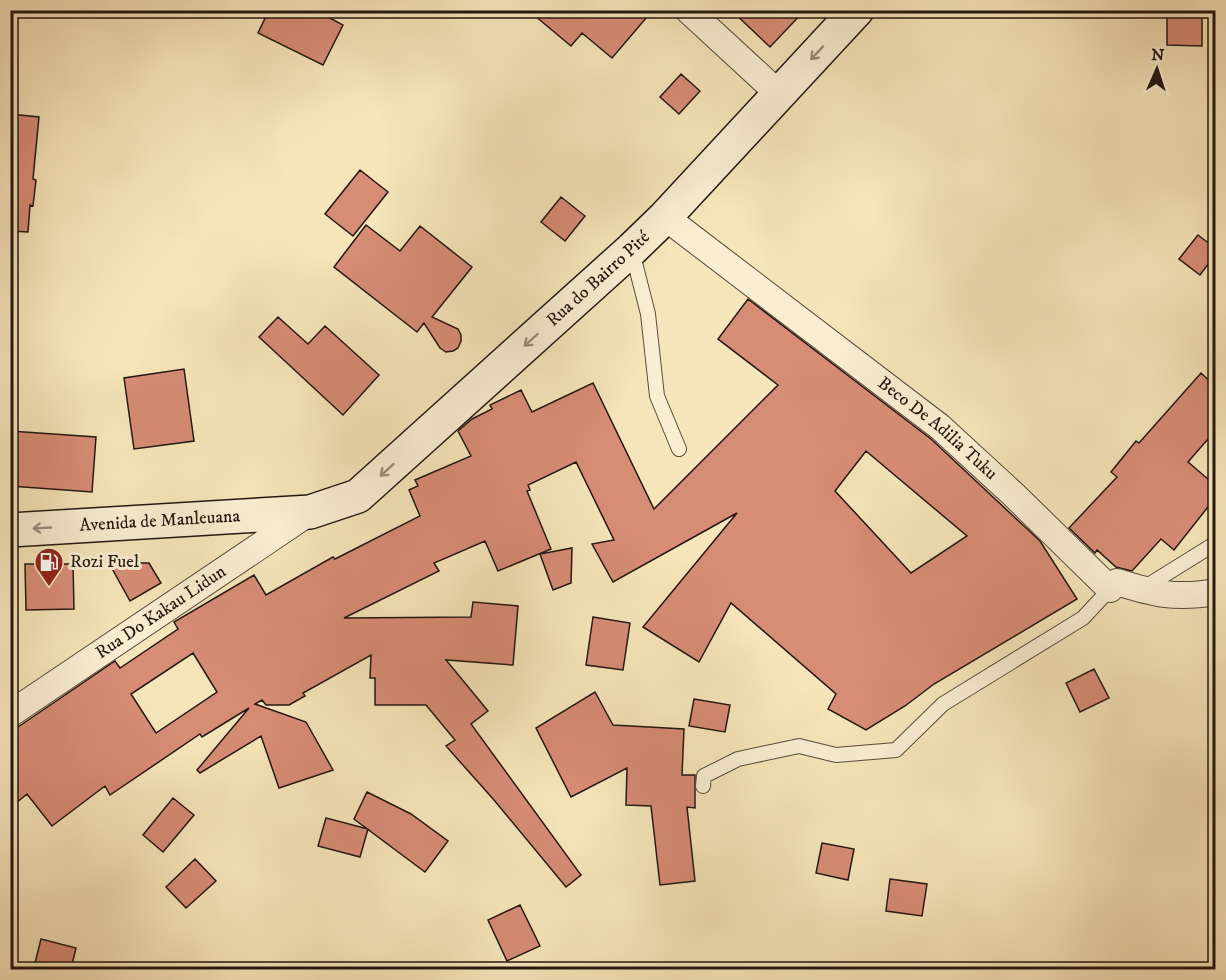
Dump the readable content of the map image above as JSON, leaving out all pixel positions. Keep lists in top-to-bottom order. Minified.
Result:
{"streets":{"main road":["Rua do Bairro Pité","Avenida de Manleuana"],"street":["Beco De Adilia Tuku","Rua Do Kakau Lidun"]},"crossings":[["Rua do Bairro Pité","Beco De Adilia Tuku"],["Rua do Bairro Pité","Avenida de Manleuana"],["Rua do Bairro Pité","Rua Do Kakau Lidun"],["Avenida de Manleuana","Rua Do Kakau Lidun"]],"one_way":["Rua do Bairro Pité","Avenida de Manleuana"],"places":{"fuel station":["Rozi Fuel"]},"north":"top"}
